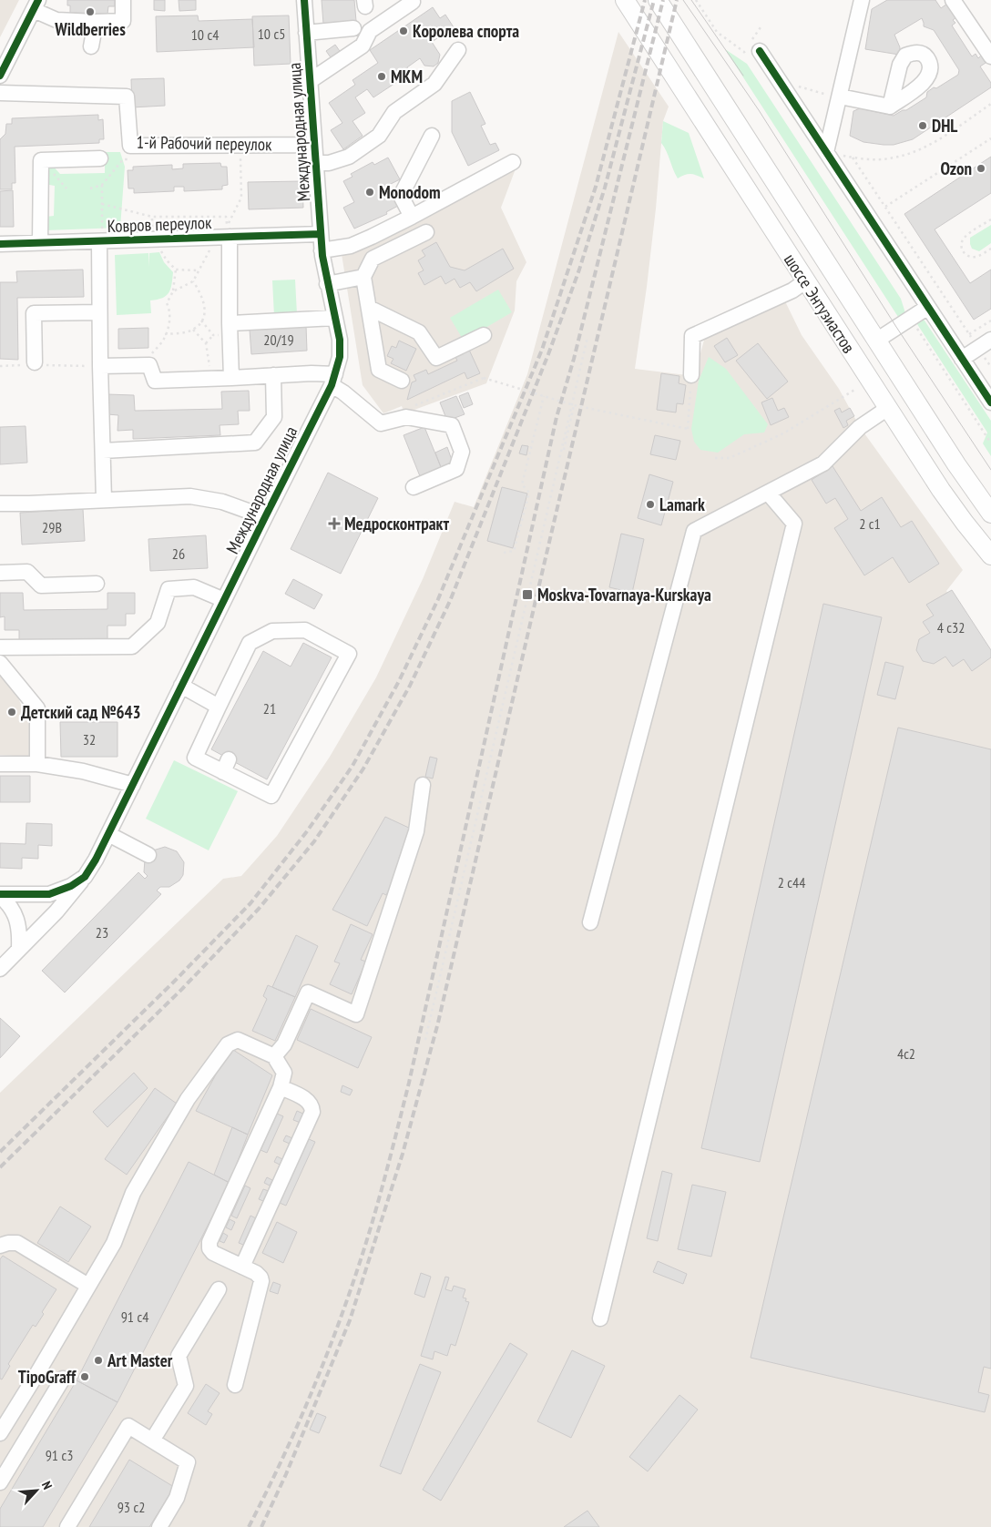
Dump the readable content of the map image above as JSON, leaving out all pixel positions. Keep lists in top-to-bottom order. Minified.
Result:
{"streets":{"main road":["шоссе Энтузиастов"],"street":["Международная улица","1-й Рабочий переулок","Ковров переулок"]},"crossings":[["Международная улица","1-й Рабочий переулок"],["Международная улица","Ковров переулок"]],"places":{"other":["Wildberries","Королева спорта","МКМ","DHL","Ozon","Monodom","Lamark","Детский сад №643","Art Master","TipoGraff"],"health":["Медросконтракт"],"transit":["Moskva-Tovarnaya-Kurskaya"]},"house_numbers":["10 с5","10 с4","20/19","2 с1","29В","26","4 с32","21","32","2 с44","23","4с2","91 с4","91 с3","93 с2"],"north":"top right"}
